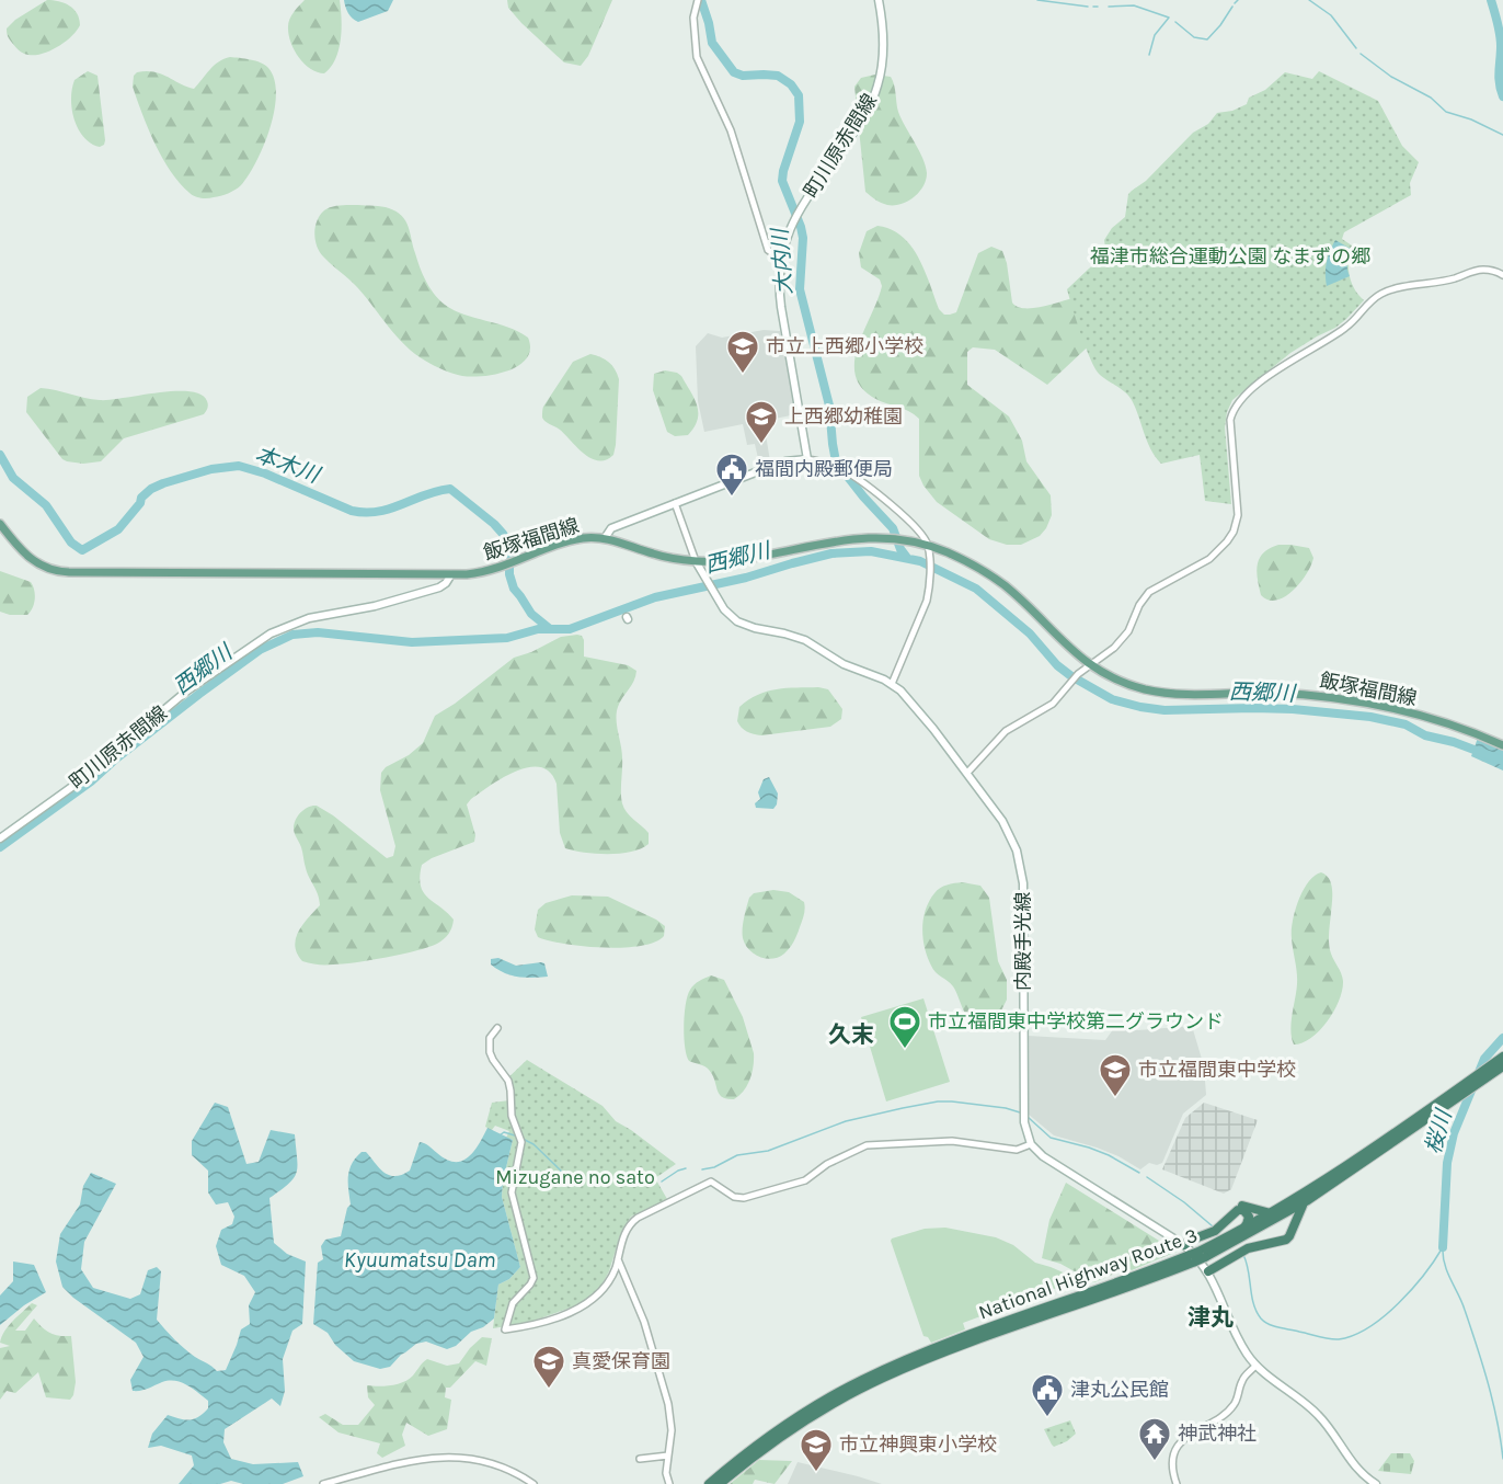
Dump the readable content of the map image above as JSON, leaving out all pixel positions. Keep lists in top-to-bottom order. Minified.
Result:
{"streets":{"highway":["National Highway Route 3"],"main road":["町川原赤間線","飯塚福間線","内殿手光線"]},"crossings":[["町川原赤間線","飯塚福間線"],["飯塚福間線","内殿手光線"]],"districts":["久末","津丸"],"water":["大内川","本木川","西郷川","桜川","Kyuumatsu Dam"],"parks":["福津市総合運動公園 なまずの郷","Mizugane no sato"],"places":{"school or university":["市立上西郷小学校","上西郷幼稚園","市立福間東中学校","真愛保育園","市立神興東小学校"],"public building":["福間内殿郵便局","津丸公民館"],"sports":["市立福間東中学校第二グラウンド"],"temple":["神武神社"]}}
